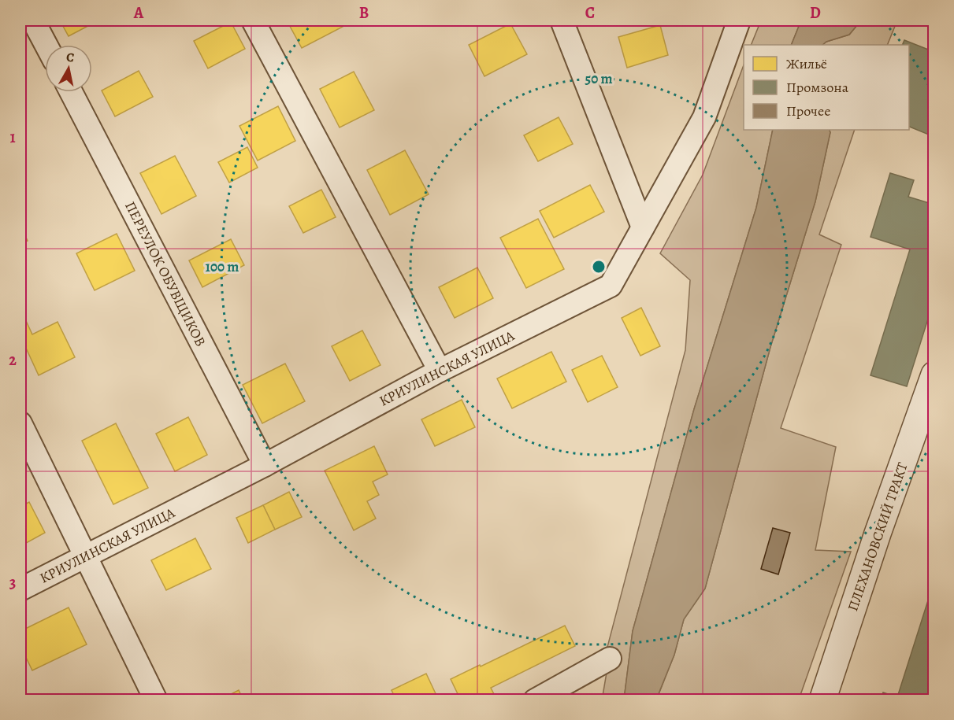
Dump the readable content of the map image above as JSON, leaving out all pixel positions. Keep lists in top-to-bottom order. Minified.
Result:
{"streets":{"street":["ПЕРЕУЛОК ОБУВЩИКОВ","КРИУЛИНСКАЯ УЛИЦА","ПЛЕХАНОВСКИЙ ТРАКТ"]},"crossings":[["ПЕРЕУЛОК ОБУВЩИКОВ","КРИУЛИНСКАЯ УЛИЦА"]],"legend":["Жильё","Промзона","Прочее"],"north":"top","grid":{"columns":["A","B","C","D"],"rows":["1","2","3"]},"rings":["50 m","100 m"]}
